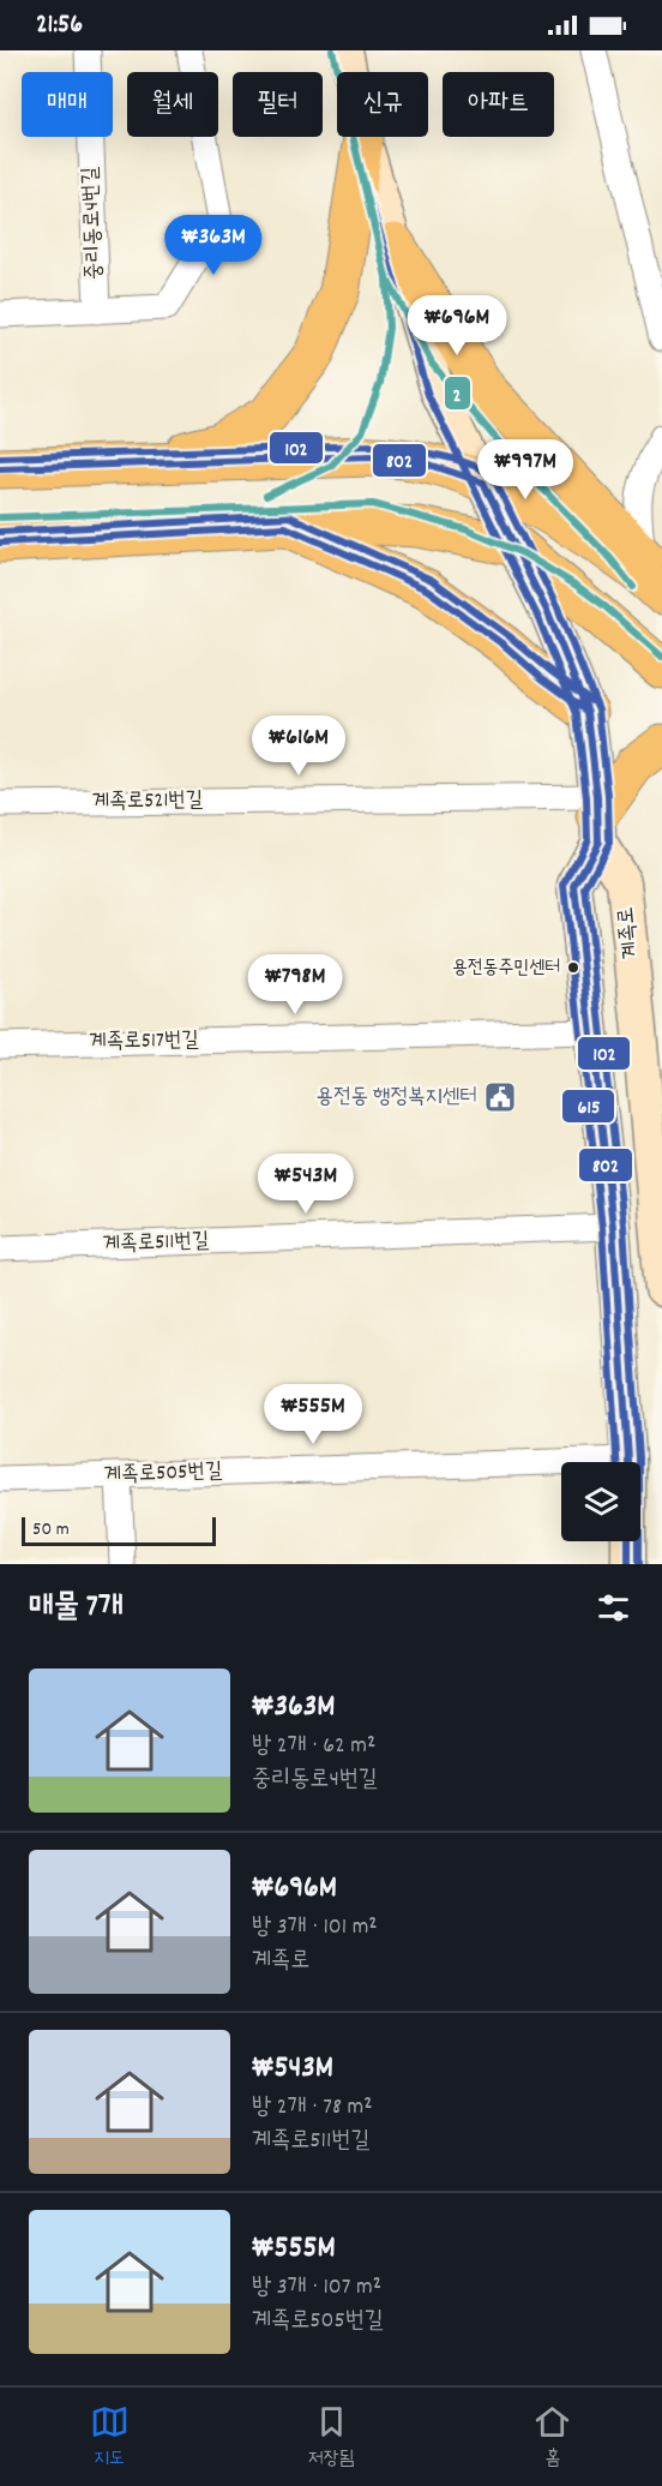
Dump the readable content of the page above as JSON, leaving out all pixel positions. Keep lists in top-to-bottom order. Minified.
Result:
{"streets":{"main road":["계족로"],"street":["중리동로4번길","계족로521번길","계족로517번길","계족로511번길","계족로505번길"]},"crossings":[["계족로521번길","계족로"]],"places":{"other":["용전동주민센터"],"public building":["용전동 행정복지센터"]},"lines":["transit line 2","transit line 615","transit line 102","transit line 802"],"scale_bar":"50 m","page":{"status":"21:56","chip":["매매","월세","필터","신규","아파트"],"price":["₩363M","₩696M","₩997M","₩616M","₩798M","₩543M","₩555M"],"scale":"50 m","heading":"매물 7개","list":[{"name":"₩363M","note":"방 2개 · 62 m² · 중리동로4번길"},{"name":"₩696M","note":"방 3개 · 101 m² · 계족로"},{"name":"₩543M","note":"방 2개 · 78 m² · 계족로511번길"},{"name":"₩555M","note":"방 3개 · 107 m² · 계족로505번길"}],"tabs":["지도","저장됨","홈"]}}
